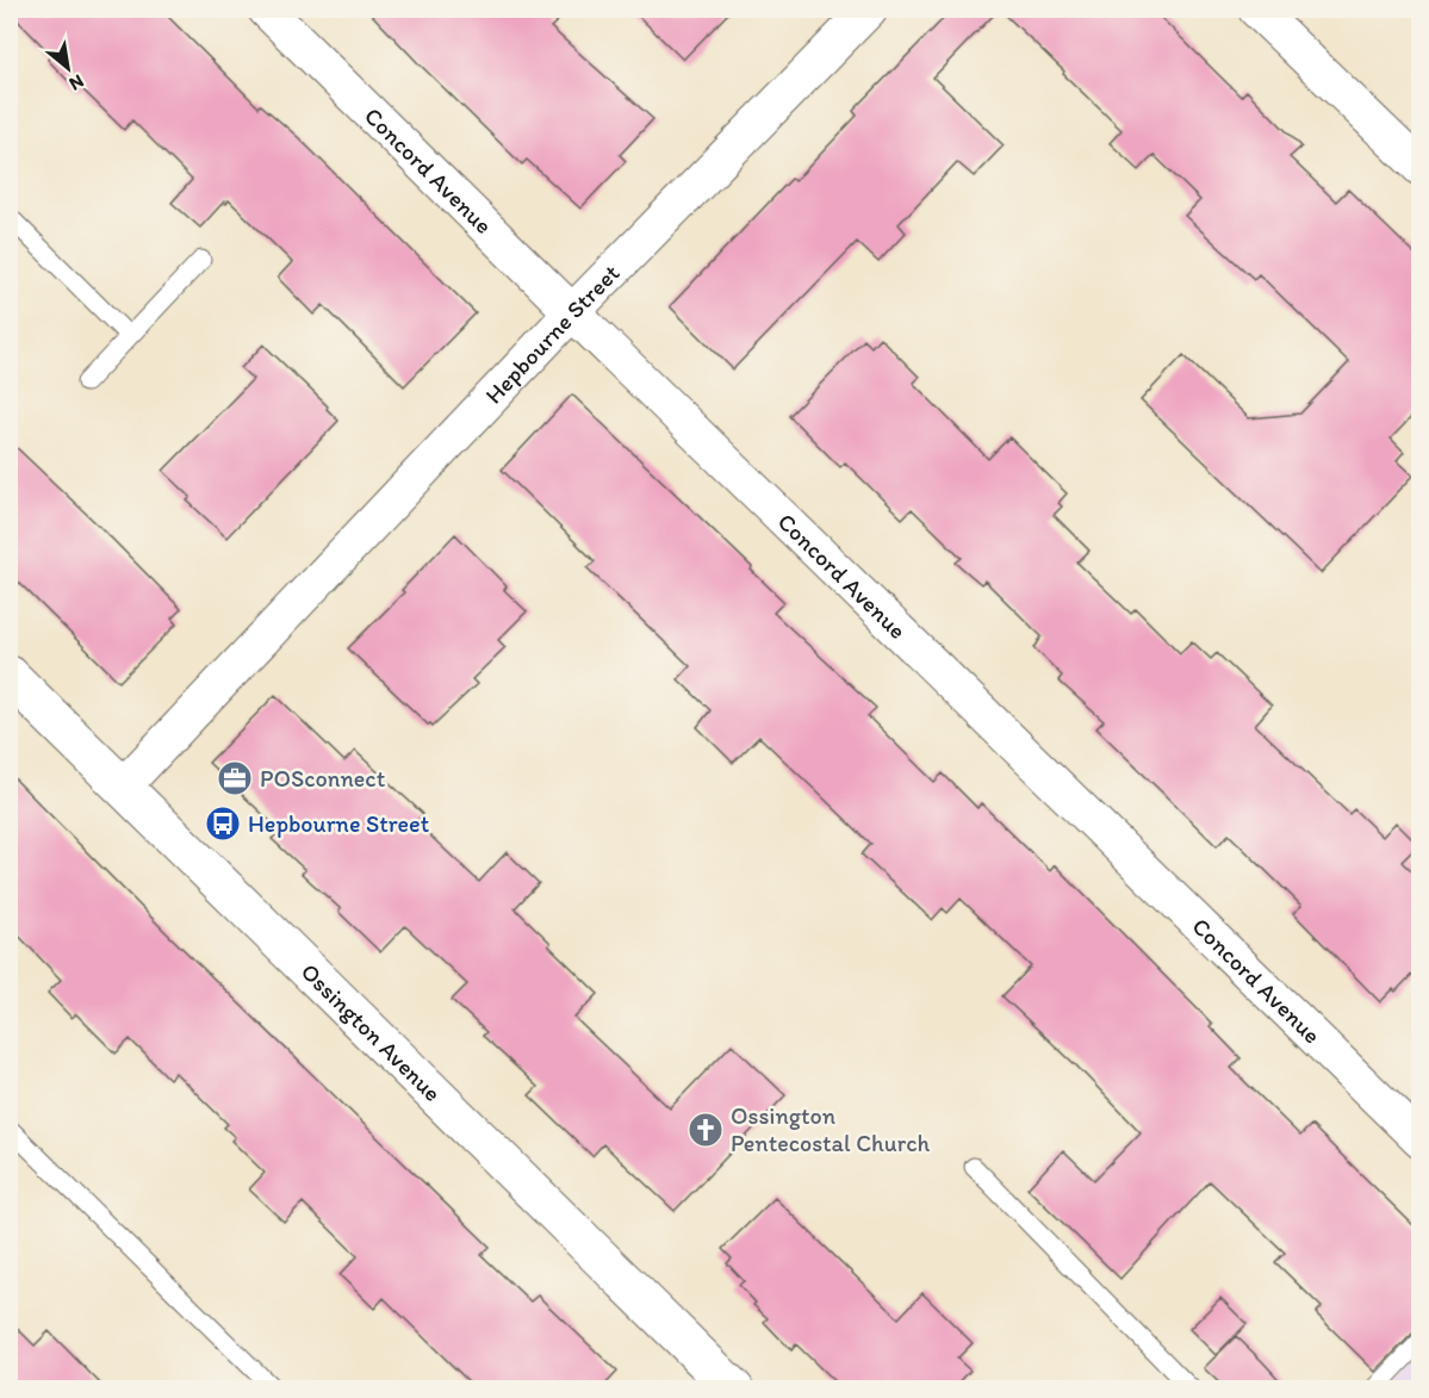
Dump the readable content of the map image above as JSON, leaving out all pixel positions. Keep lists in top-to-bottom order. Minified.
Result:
{"streets":{"street":["Concord Avenue","Hepbourne Street","Ossington Avenue"]},"crossings":[["Concord Avenue","Hepbourne Street"],["Hepbourne Street","Ossington Avenue"]],"places":{"office":["POSconnect"],"bus stop":["Hepbourne Street"],"church":["Ossington Pentecostal Church"]},"north":"bottom right"}
